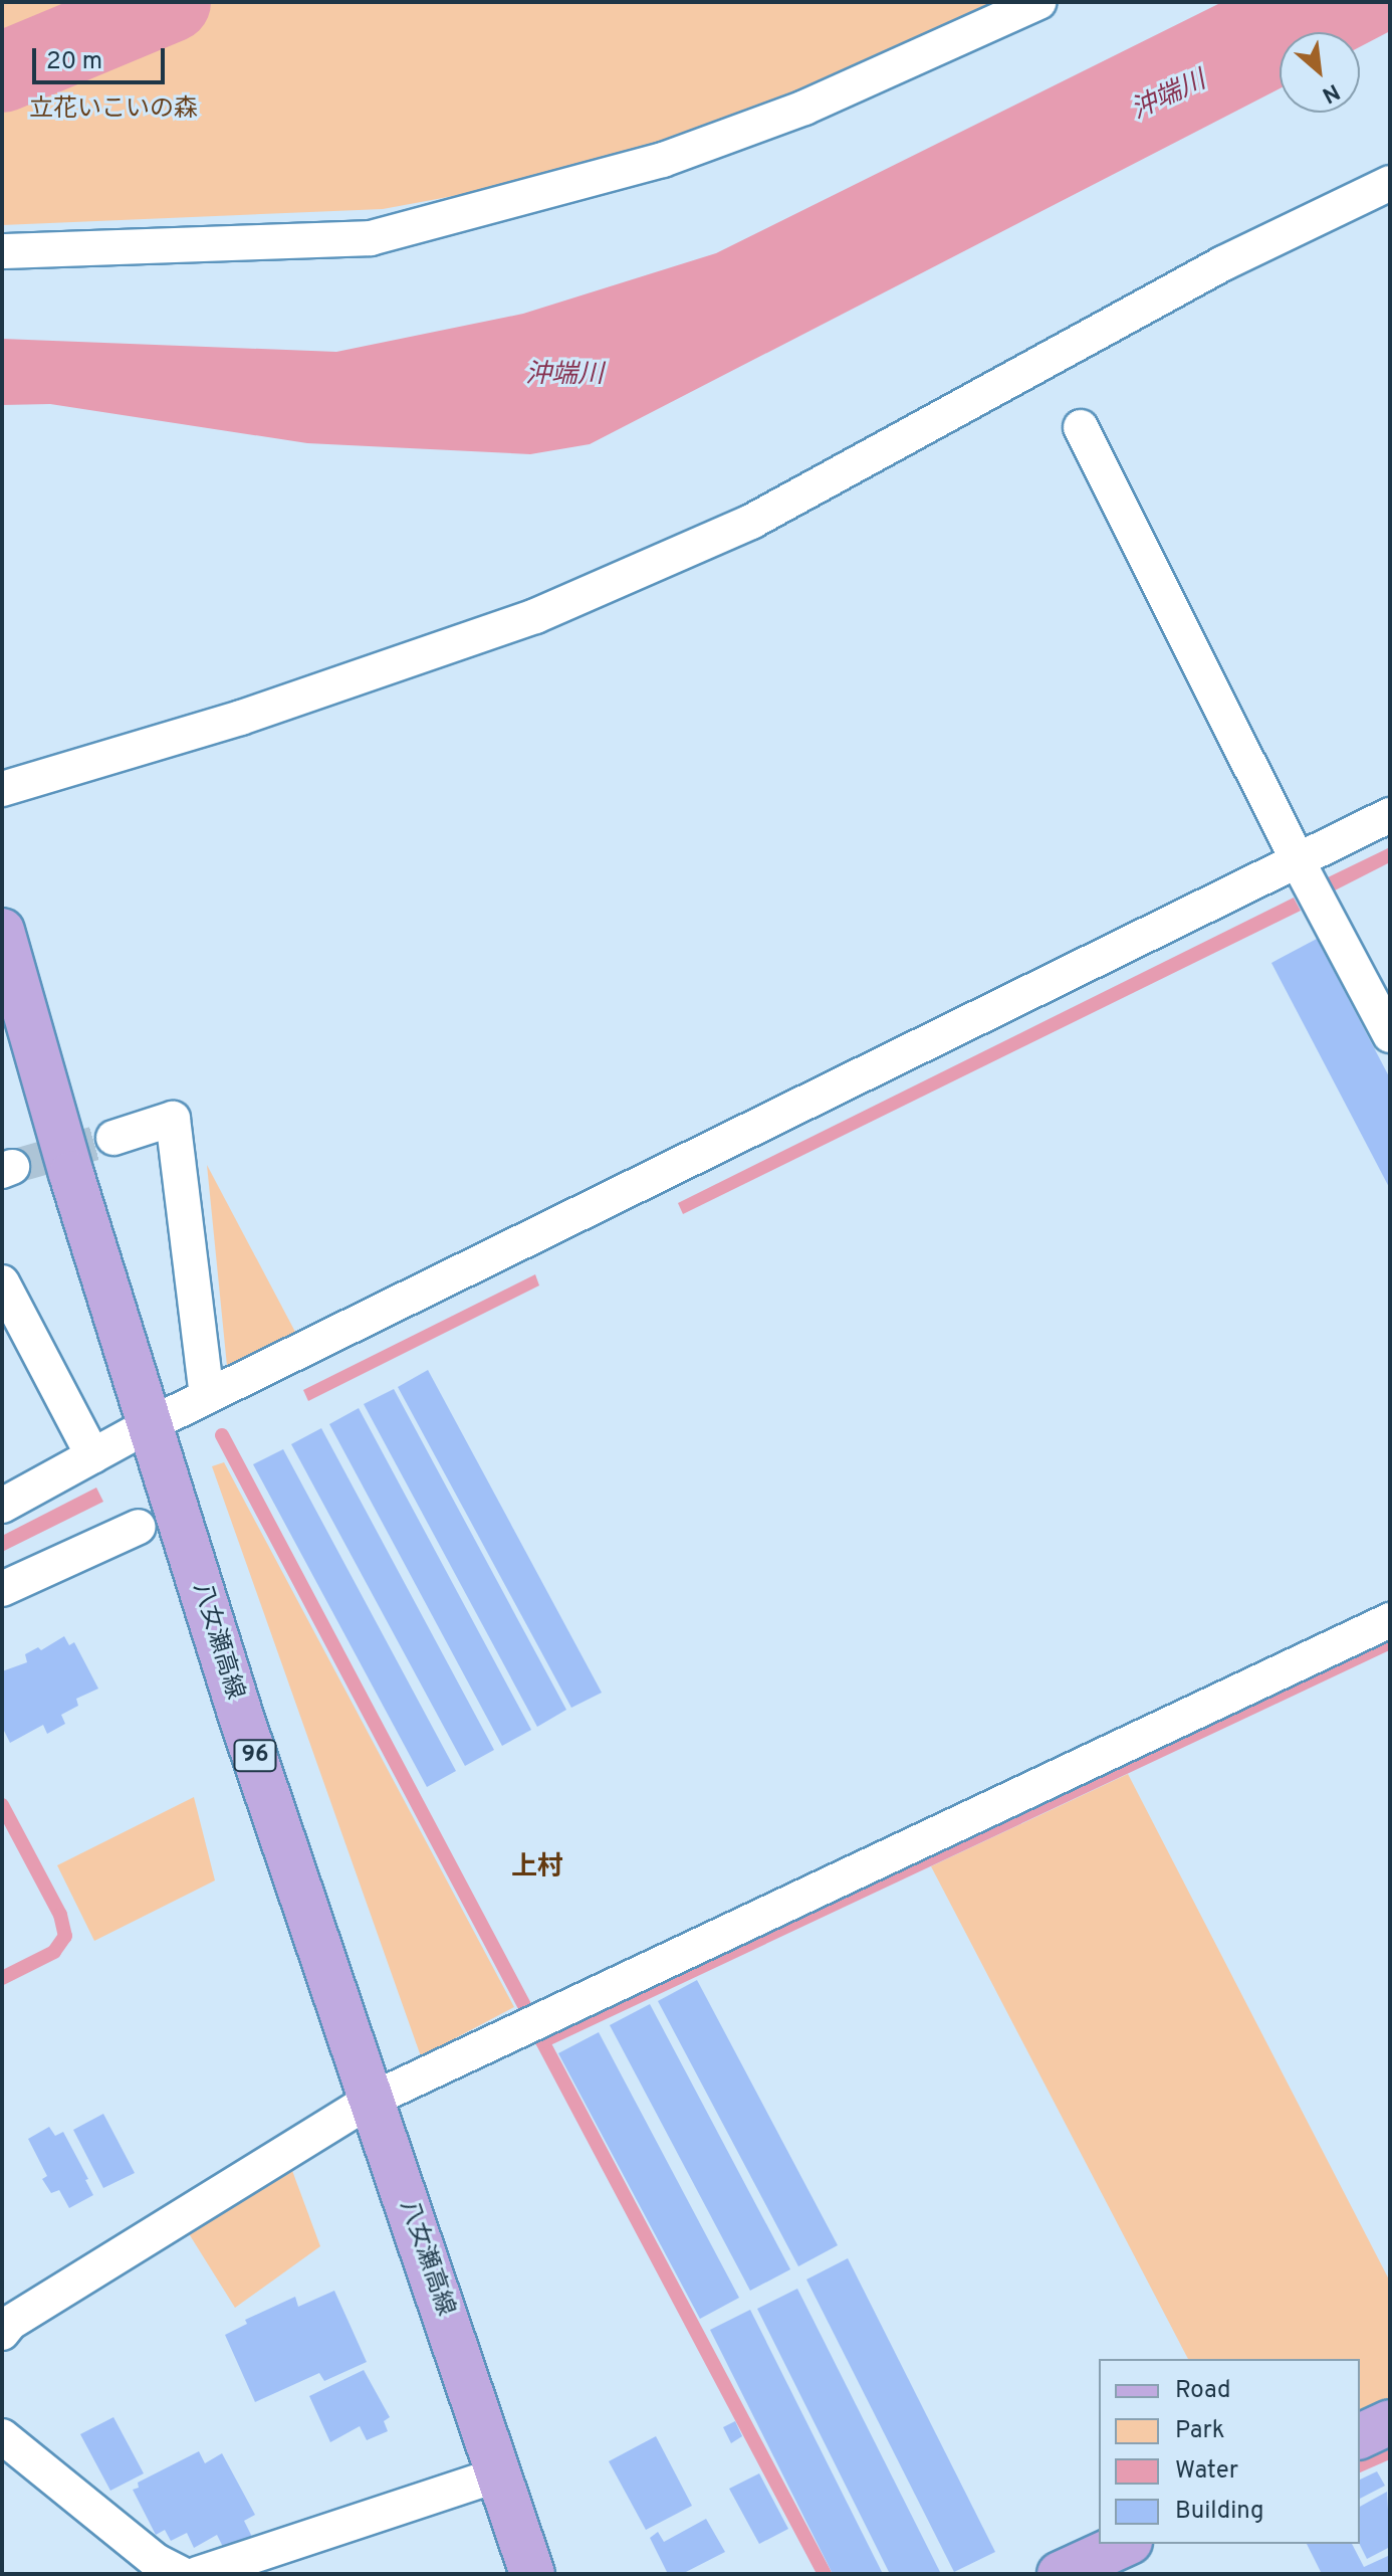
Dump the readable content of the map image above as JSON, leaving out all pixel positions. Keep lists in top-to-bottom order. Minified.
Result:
{"streets":{"main road":["八女瀬高線","96"]},"districts":["上村"],"water":["沖端川"],"parks":["立花いこいの森"],"legend":["Road","Park","Water","Building"],"scale_bar":"20 m","north":"bottom right"}
